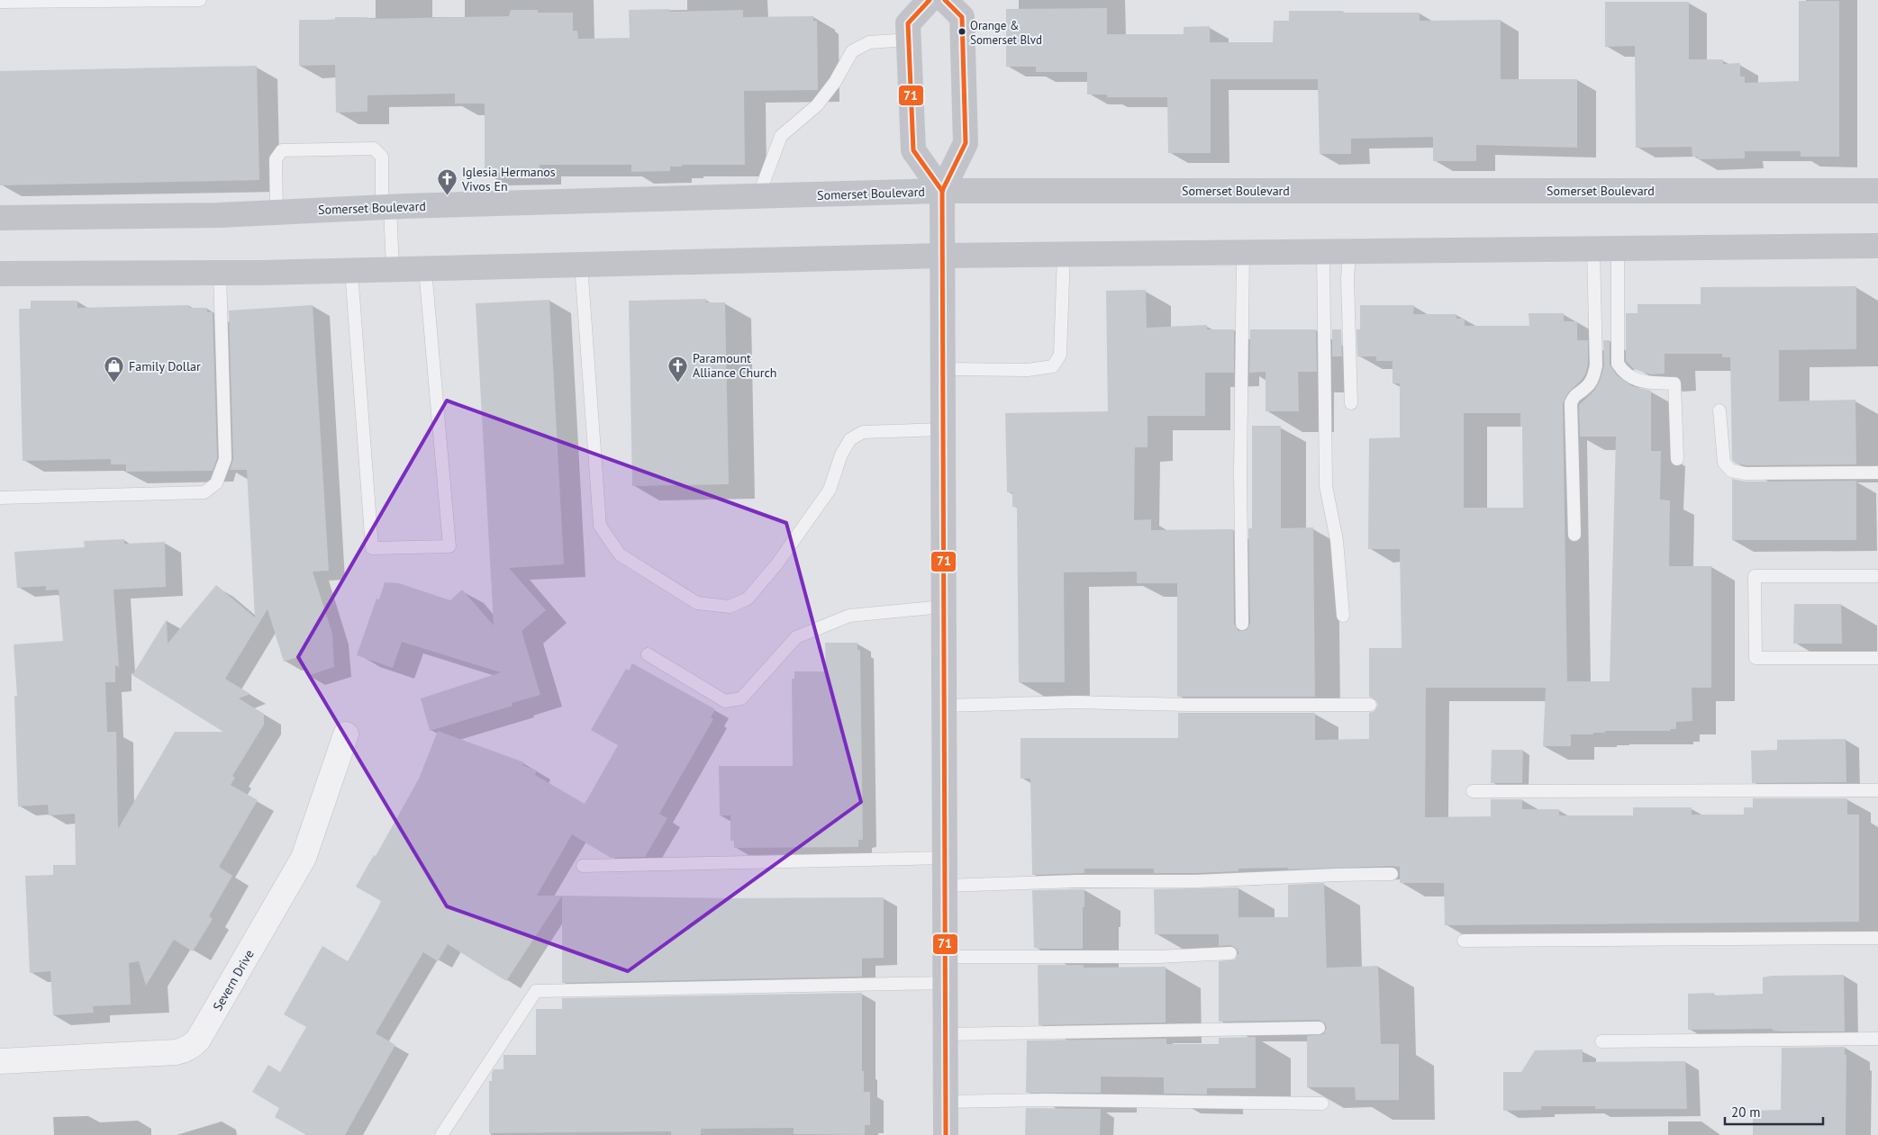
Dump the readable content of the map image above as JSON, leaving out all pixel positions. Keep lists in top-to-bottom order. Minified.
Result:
{"streets":{"main road":["Somerset Boulevard"],"street":["Severn Drive"]},"places":{"other":["Orange & Somerset Blvd"],"church":["Iglesia Hermanos Vivos En","Paramount Alliance Church"],"shop":["Family Dollar"]},"lines":["transit line 71"],"scale_bar":"20 m"}
